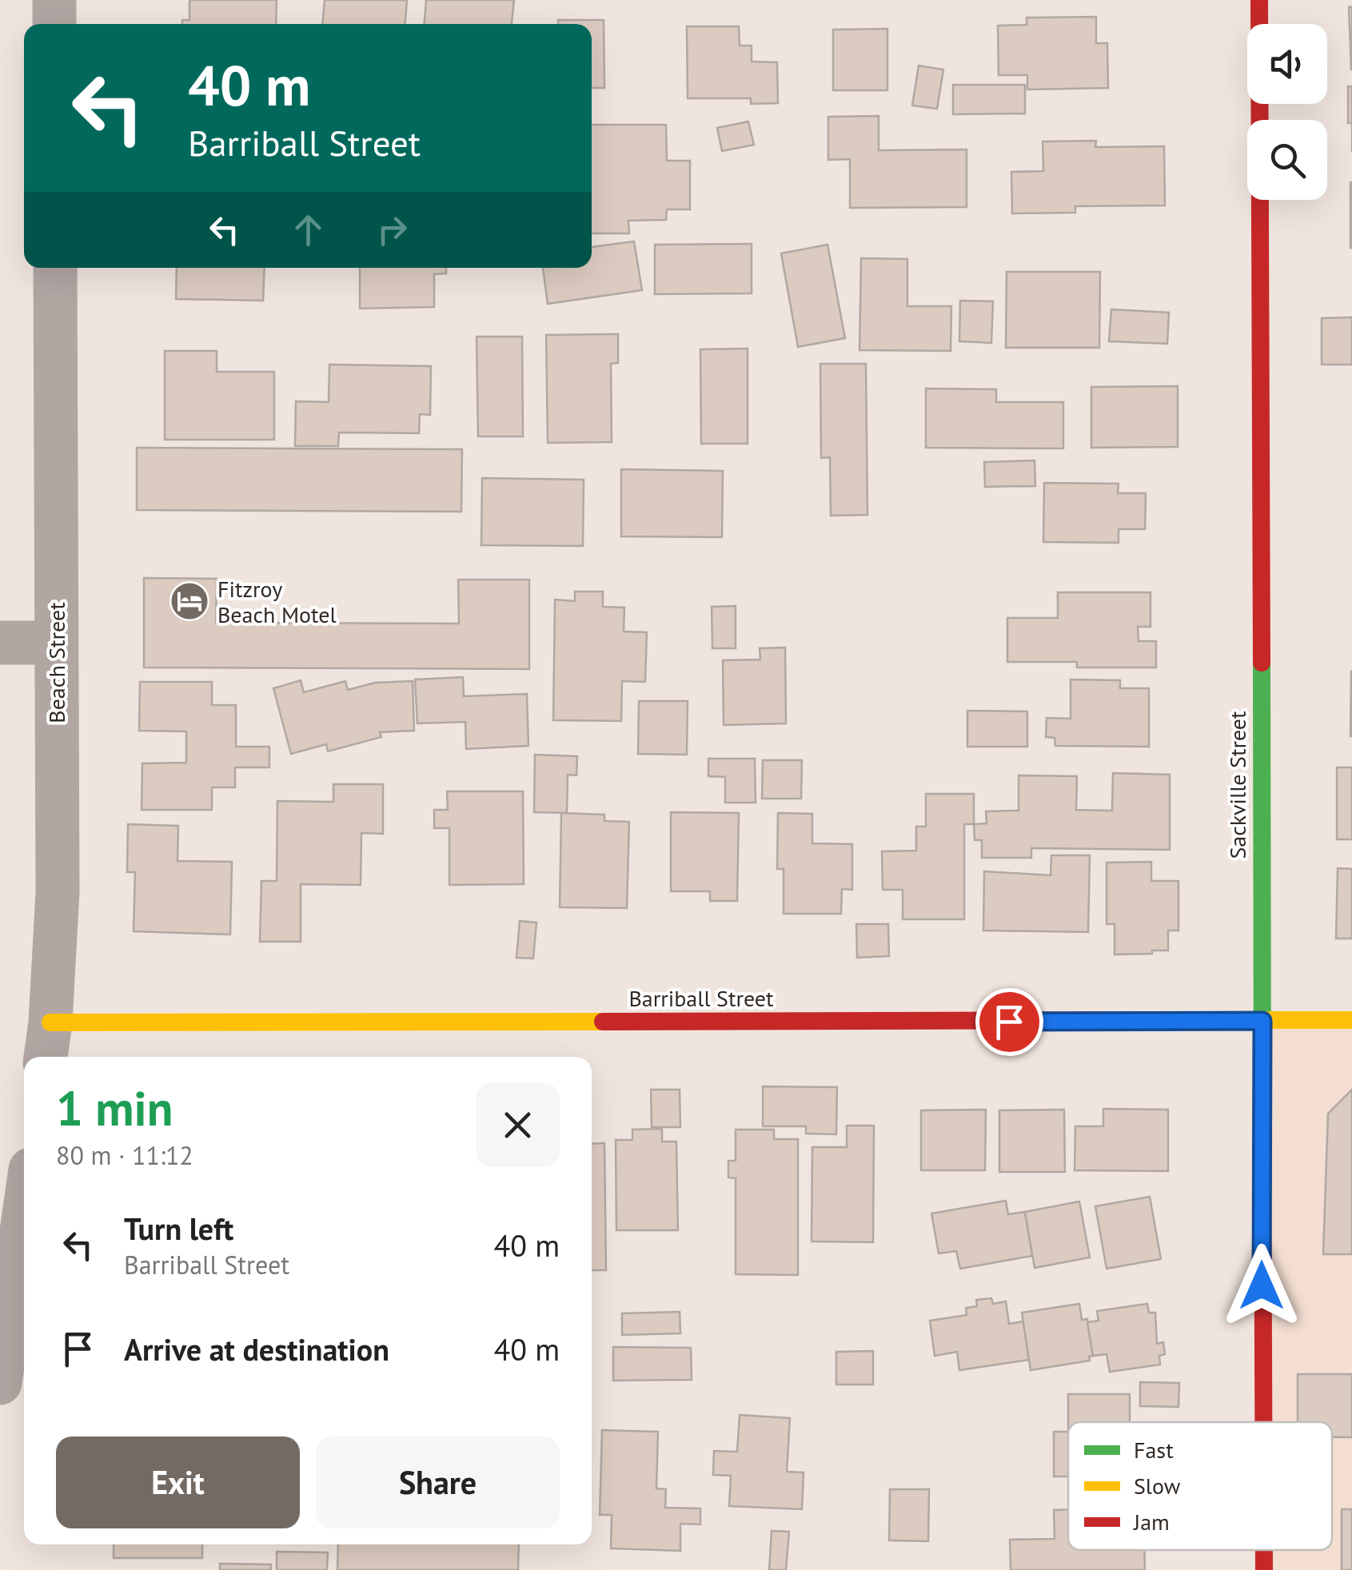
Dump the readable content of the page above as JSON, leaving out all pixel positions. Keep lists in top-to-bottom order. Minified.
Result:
{"streets":{"street":["Beach Street","Sackville Street","Barriball Street"]},"crossings":[["Beach Street","Barriball Street"],["Sackville Street","Barriball Street"]],"places":{"hotel":["Fitzroy Beach Motel"]},"legend":["Fast","Slow","Jam"],"page":{"turn":["40 m","Barriball Street"],"heading":["1 min","80 m · 11:12"],"list":[{"name":"Turn left","note":"Barriball Street","value":"40 m"},{"name":"Arrive at destination","value":"40 m"}],"buttons":["Exit","Share"]}}
